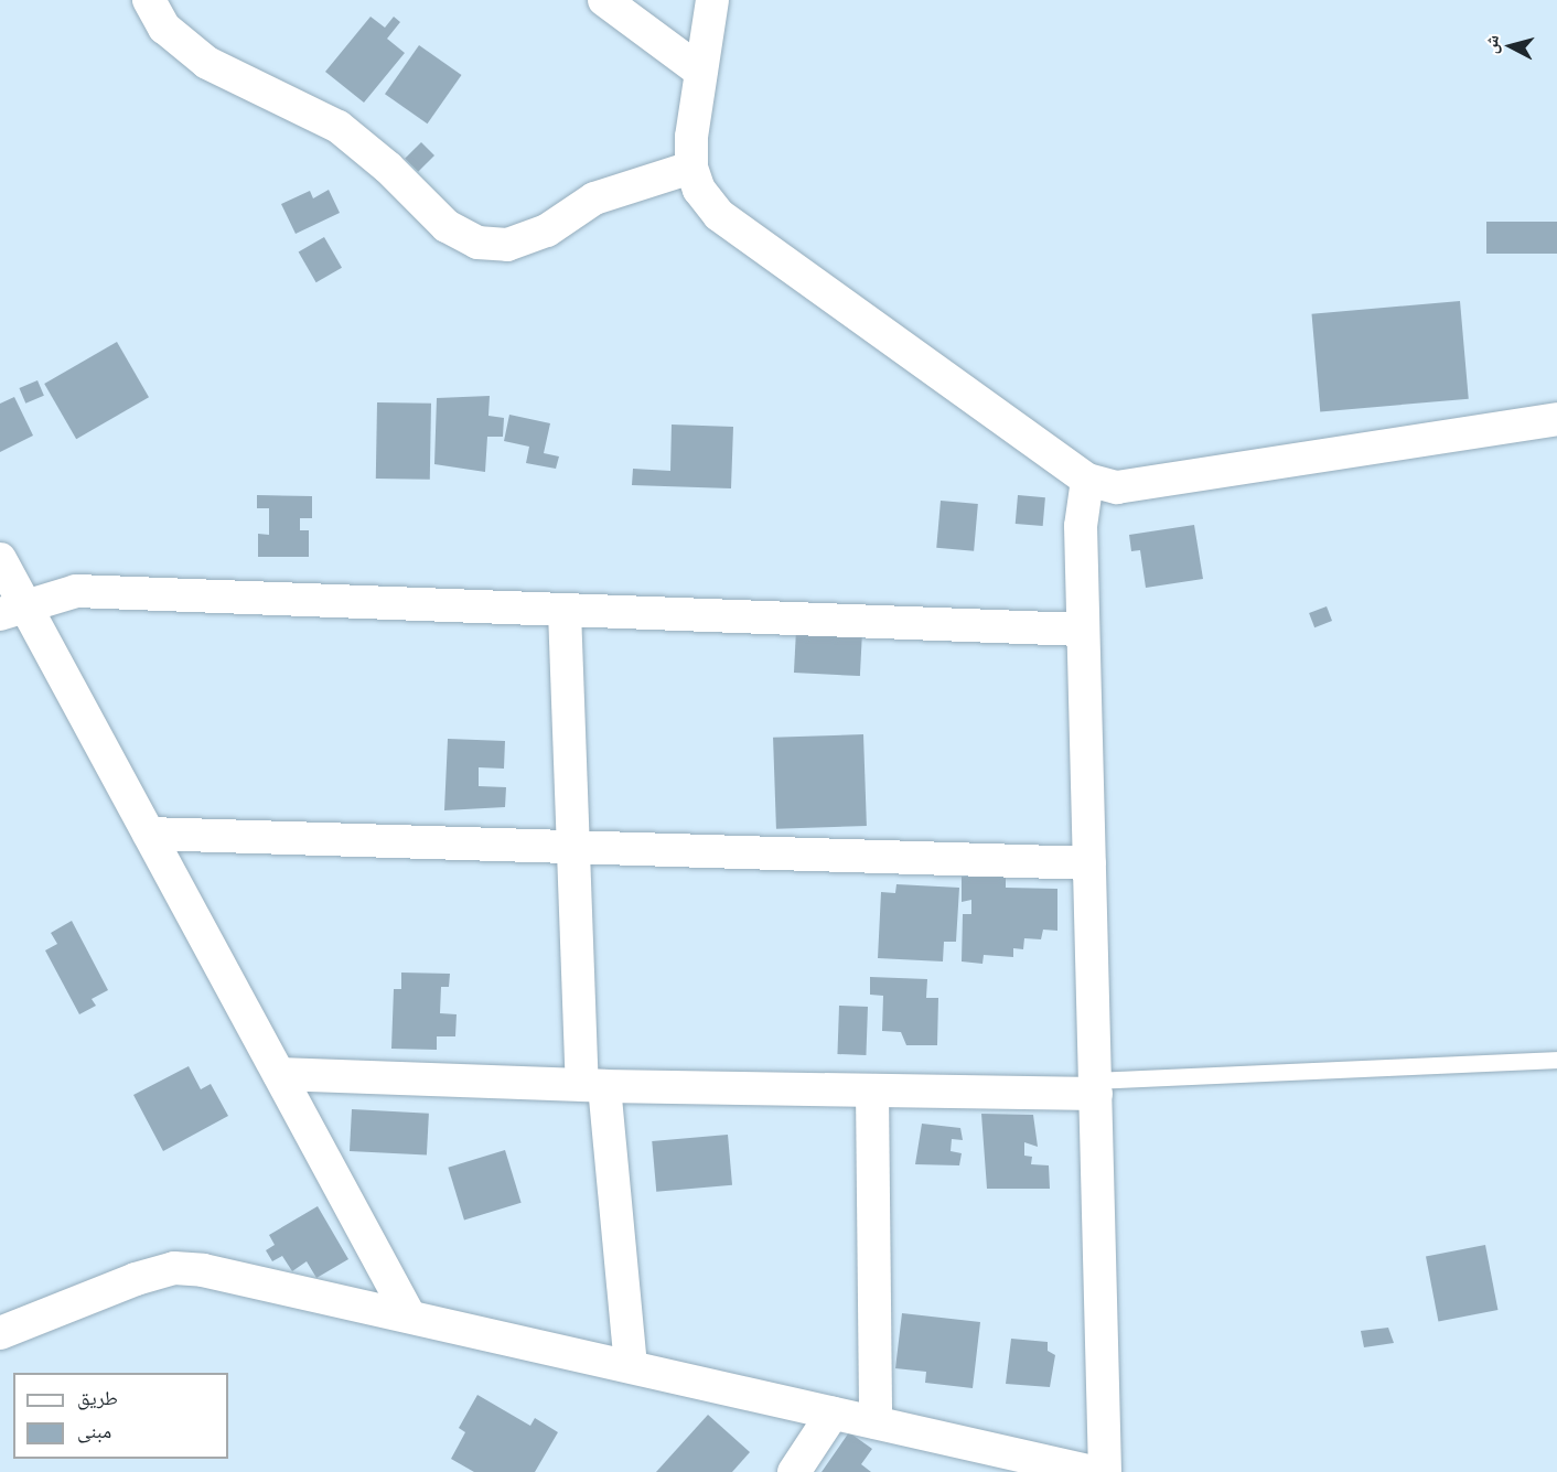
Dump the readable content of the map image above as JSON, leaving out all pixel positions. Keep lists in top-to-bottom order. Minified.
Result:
{"legend":["طريق","مبنى"],"north":"left"}
